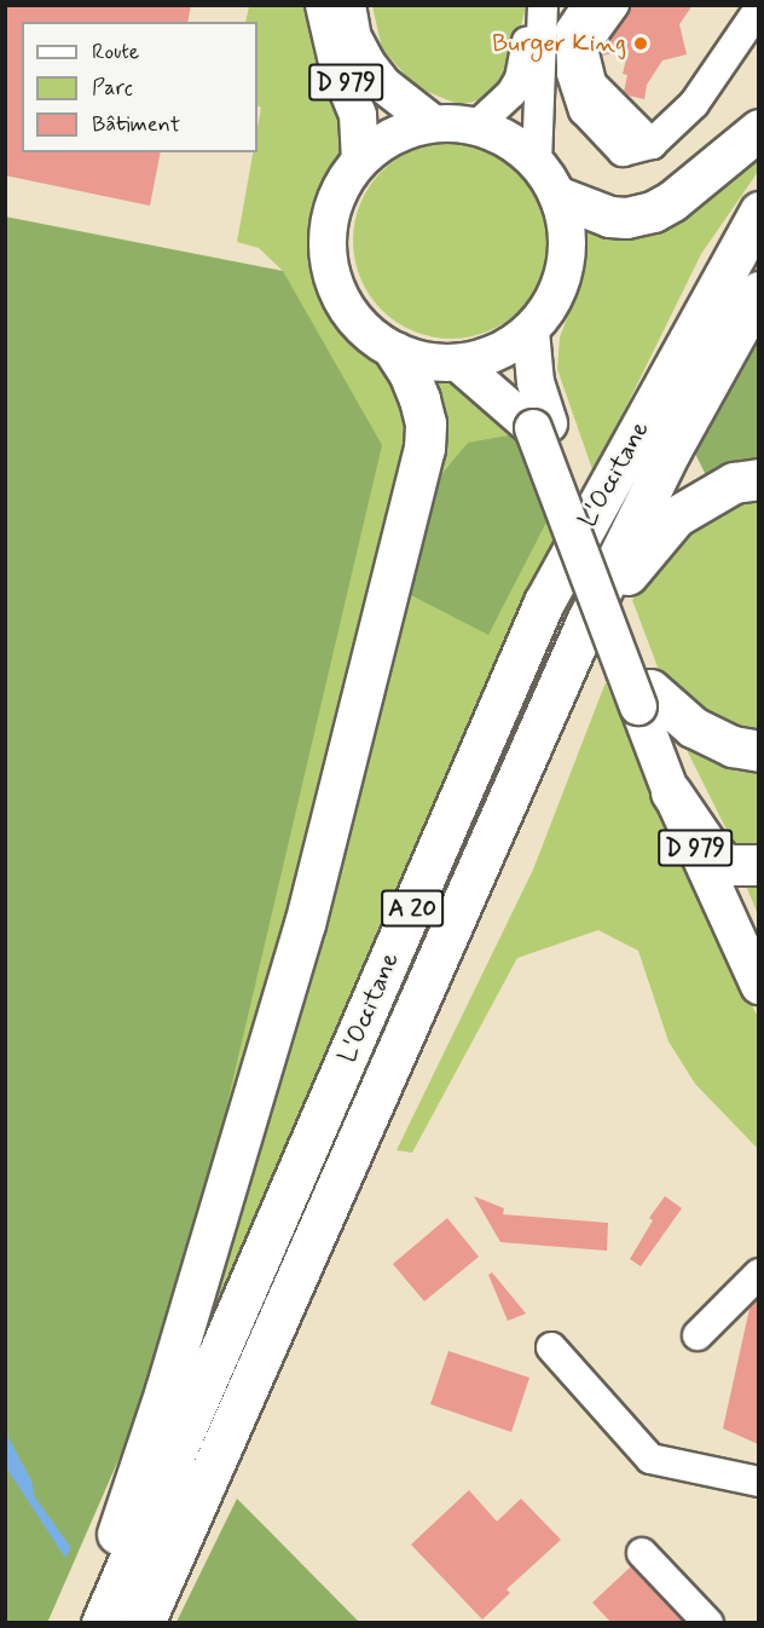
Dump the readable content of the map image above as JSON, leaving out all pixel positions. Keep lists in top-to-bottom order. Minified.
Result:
{"streets":{"highway":["L'Occitane","A 20"],"main road":["D 979"]},"places":["Burger King"],"legend":["Route","Parc","Bâtiment"]}
